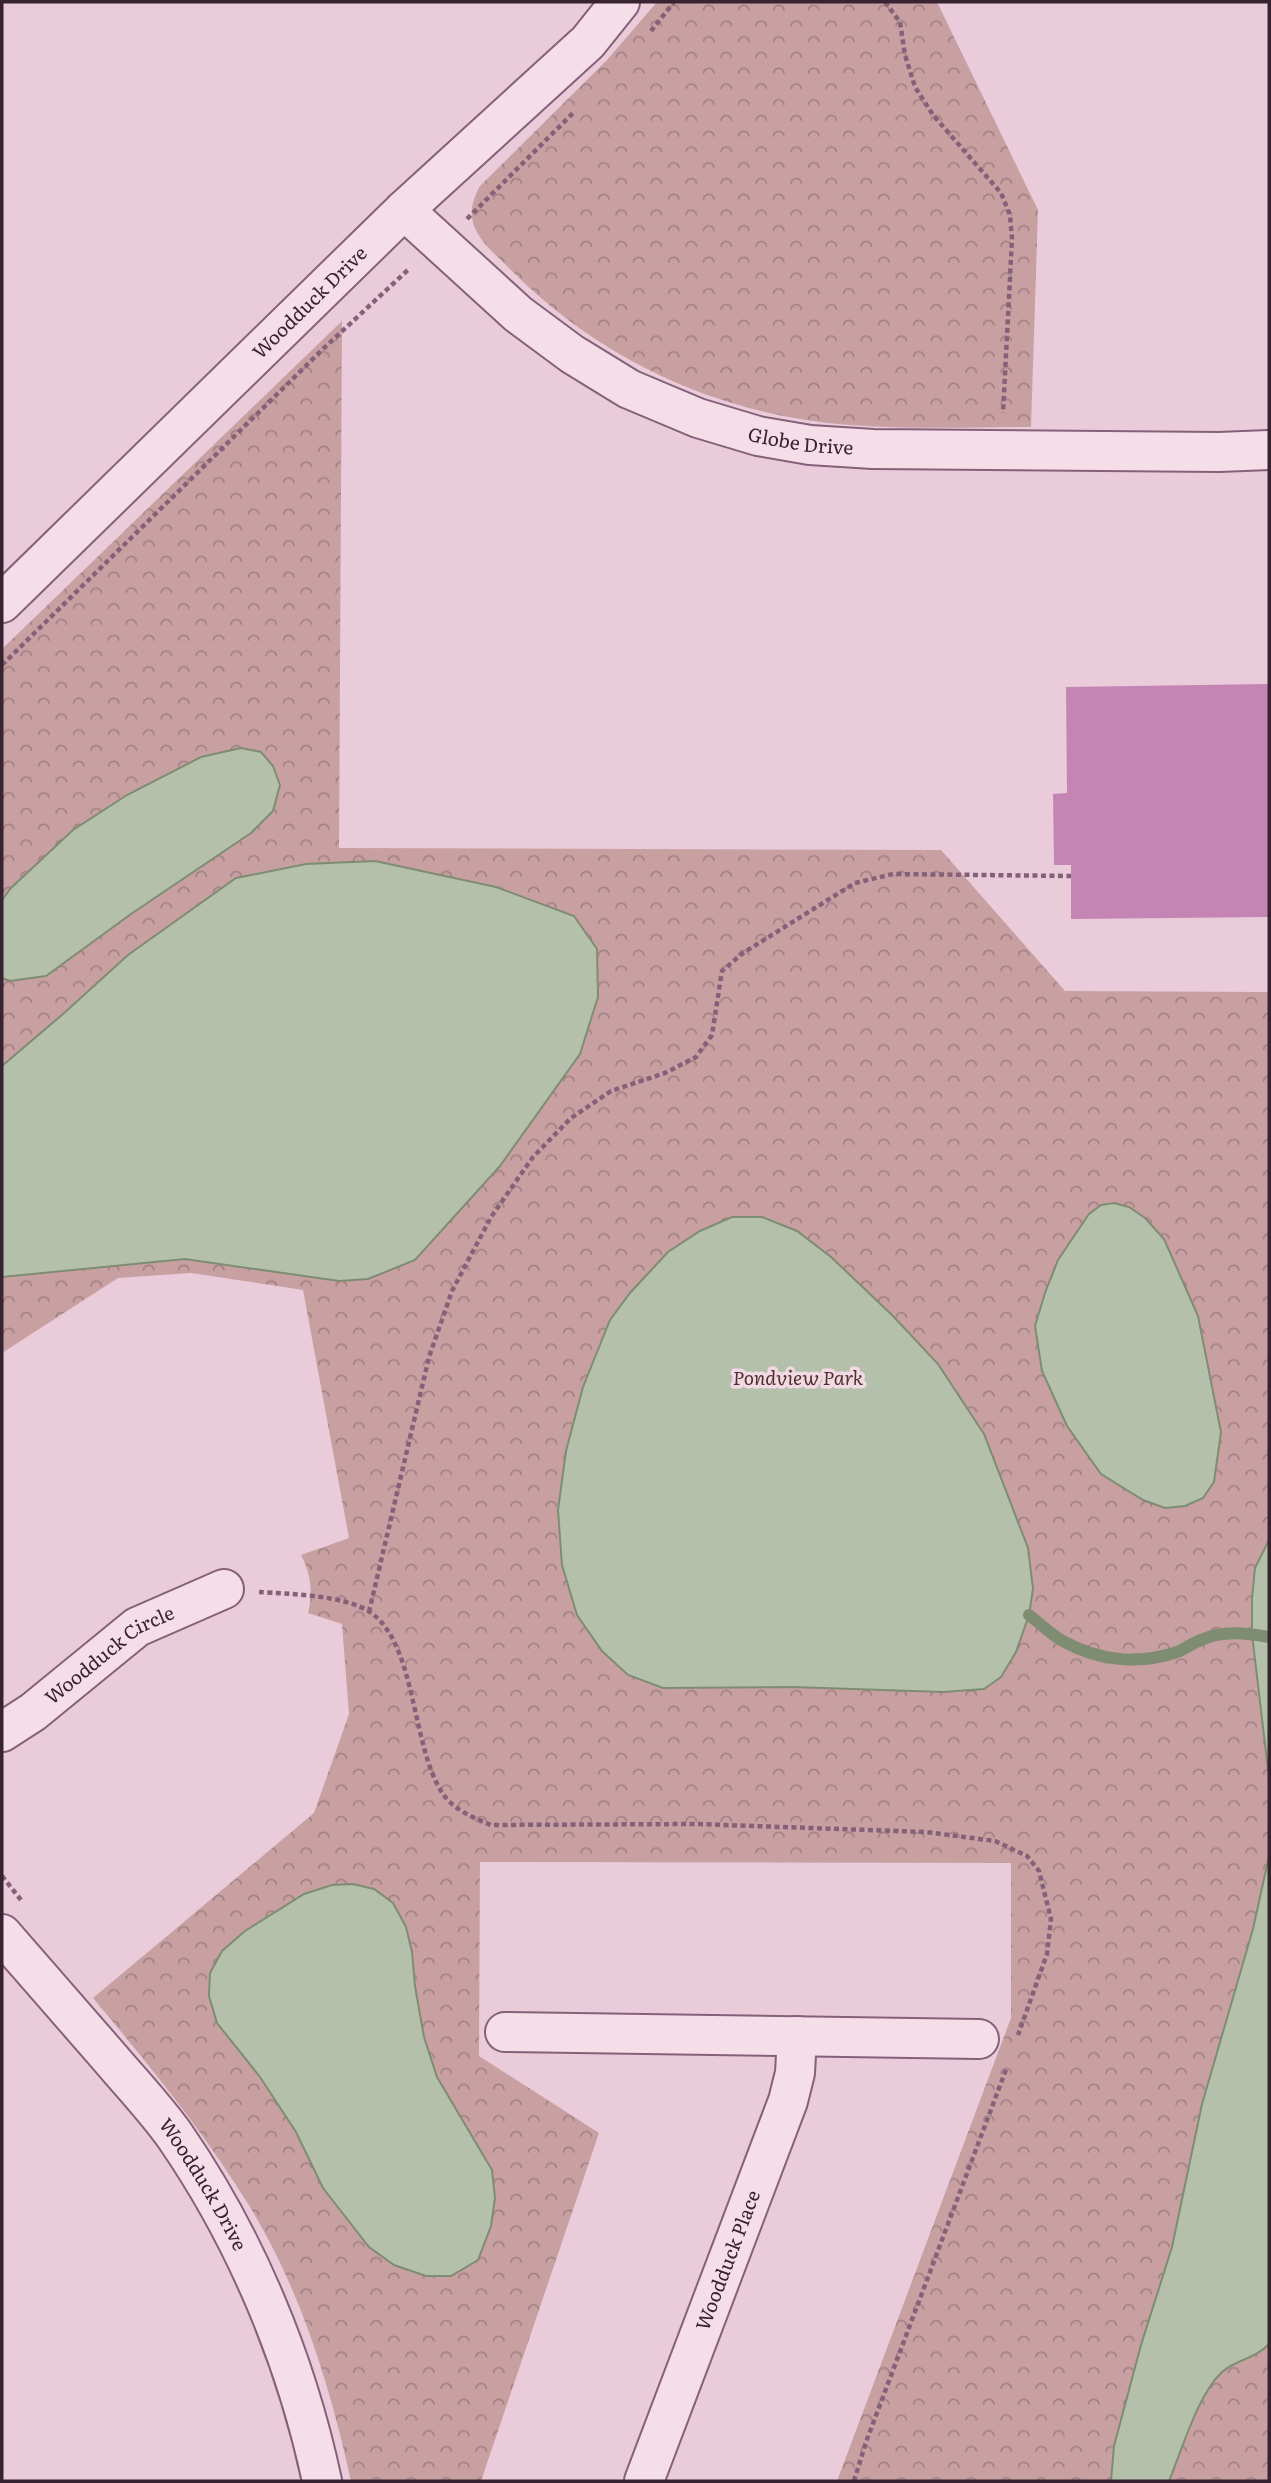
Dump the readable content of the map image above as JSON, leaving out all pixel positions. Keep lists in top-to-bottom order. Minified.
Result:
{"streets":{"street":["Woodduck Drive","Globe Drive","Woodduck Circle","Woodduck Place"]},"crossings":[["Woodduck Drive","Globe Drive"]],"parks":["Pondview Park"]}
